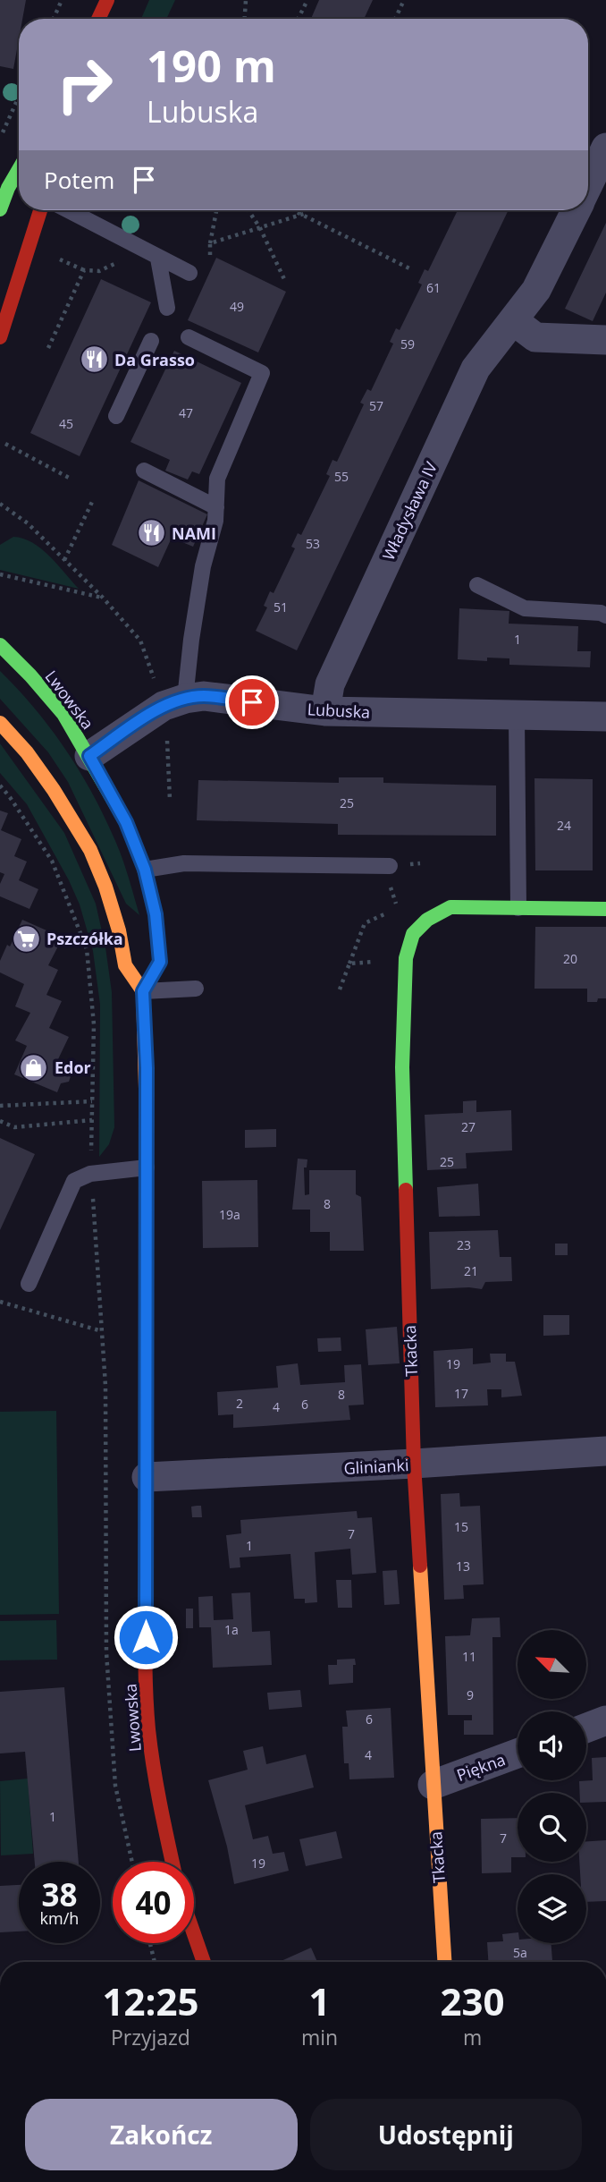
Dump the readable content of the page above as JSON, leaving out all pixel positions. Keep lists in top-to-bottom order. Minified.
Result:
{"streets":{"street":["Władysława IV","Lwowska","Lubuska","Tkacka","Glinianki","Piękna"]},"crossings":[["Władysława IV","Lubuska"],["Lwowska","Glinianki"],["Tkacka","Glinianki"],["Tkacka","Piękna"]],"places":{"restaurant":["Da Grasso","NAMI"],"supermarket":["Pszczółka"],"shop":["Edor"]},"house_numbers":["61","49","59","57","47","45","55","53","51","1","25","24","20","27","25","8","19a","23","21","19","17","8","2","6","4","15","7","1","13","1a","11","9","6","4","1","7","19","5a"],"north":"top left","page":{"turn":["190 m","Lubuska"],"then":"Potem","speed":"38 km/h","limit":"40","eta":["12:25","Przyjazd","1","min","230","m"],"buttons":["Zakończ","Udostępnij"]}}
